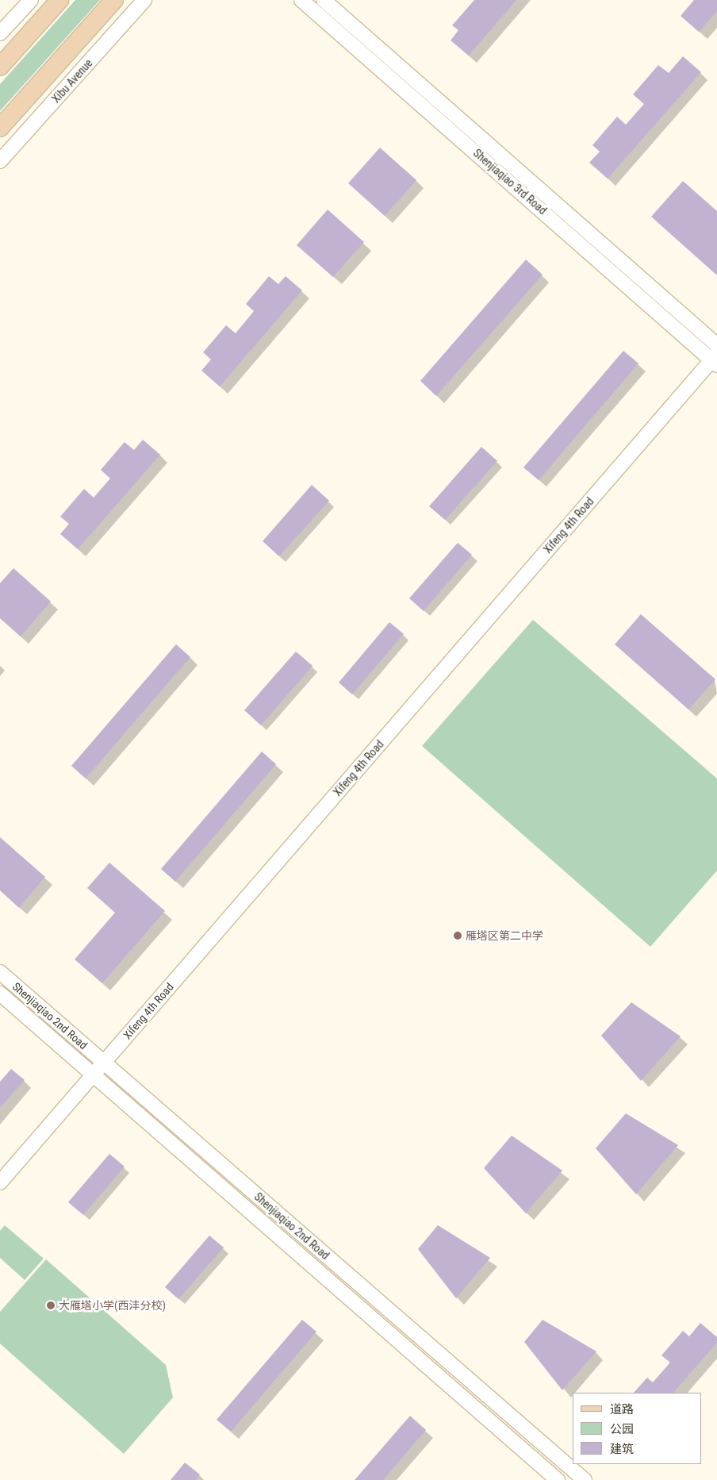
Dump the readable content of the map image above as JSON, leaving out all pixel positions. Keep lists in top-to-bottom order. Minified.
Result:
{"streets":{"main road":["Xibu Avenue"],"street":["Shenjiaqiao 3rd Road","Xifeng 4th Road","Shenjiaqiao 2nd Road"]},"crossings":[["Shenjiaqiao 3rd Road","Xifeng 4th Road"],["Xifeng 4th Road","Shenjiaqiao 2nd Road"]],"places":["雁塔区第二中学","大雁塔小学(西沣分校)"],"legend":["道路","公园","建筑"]}
